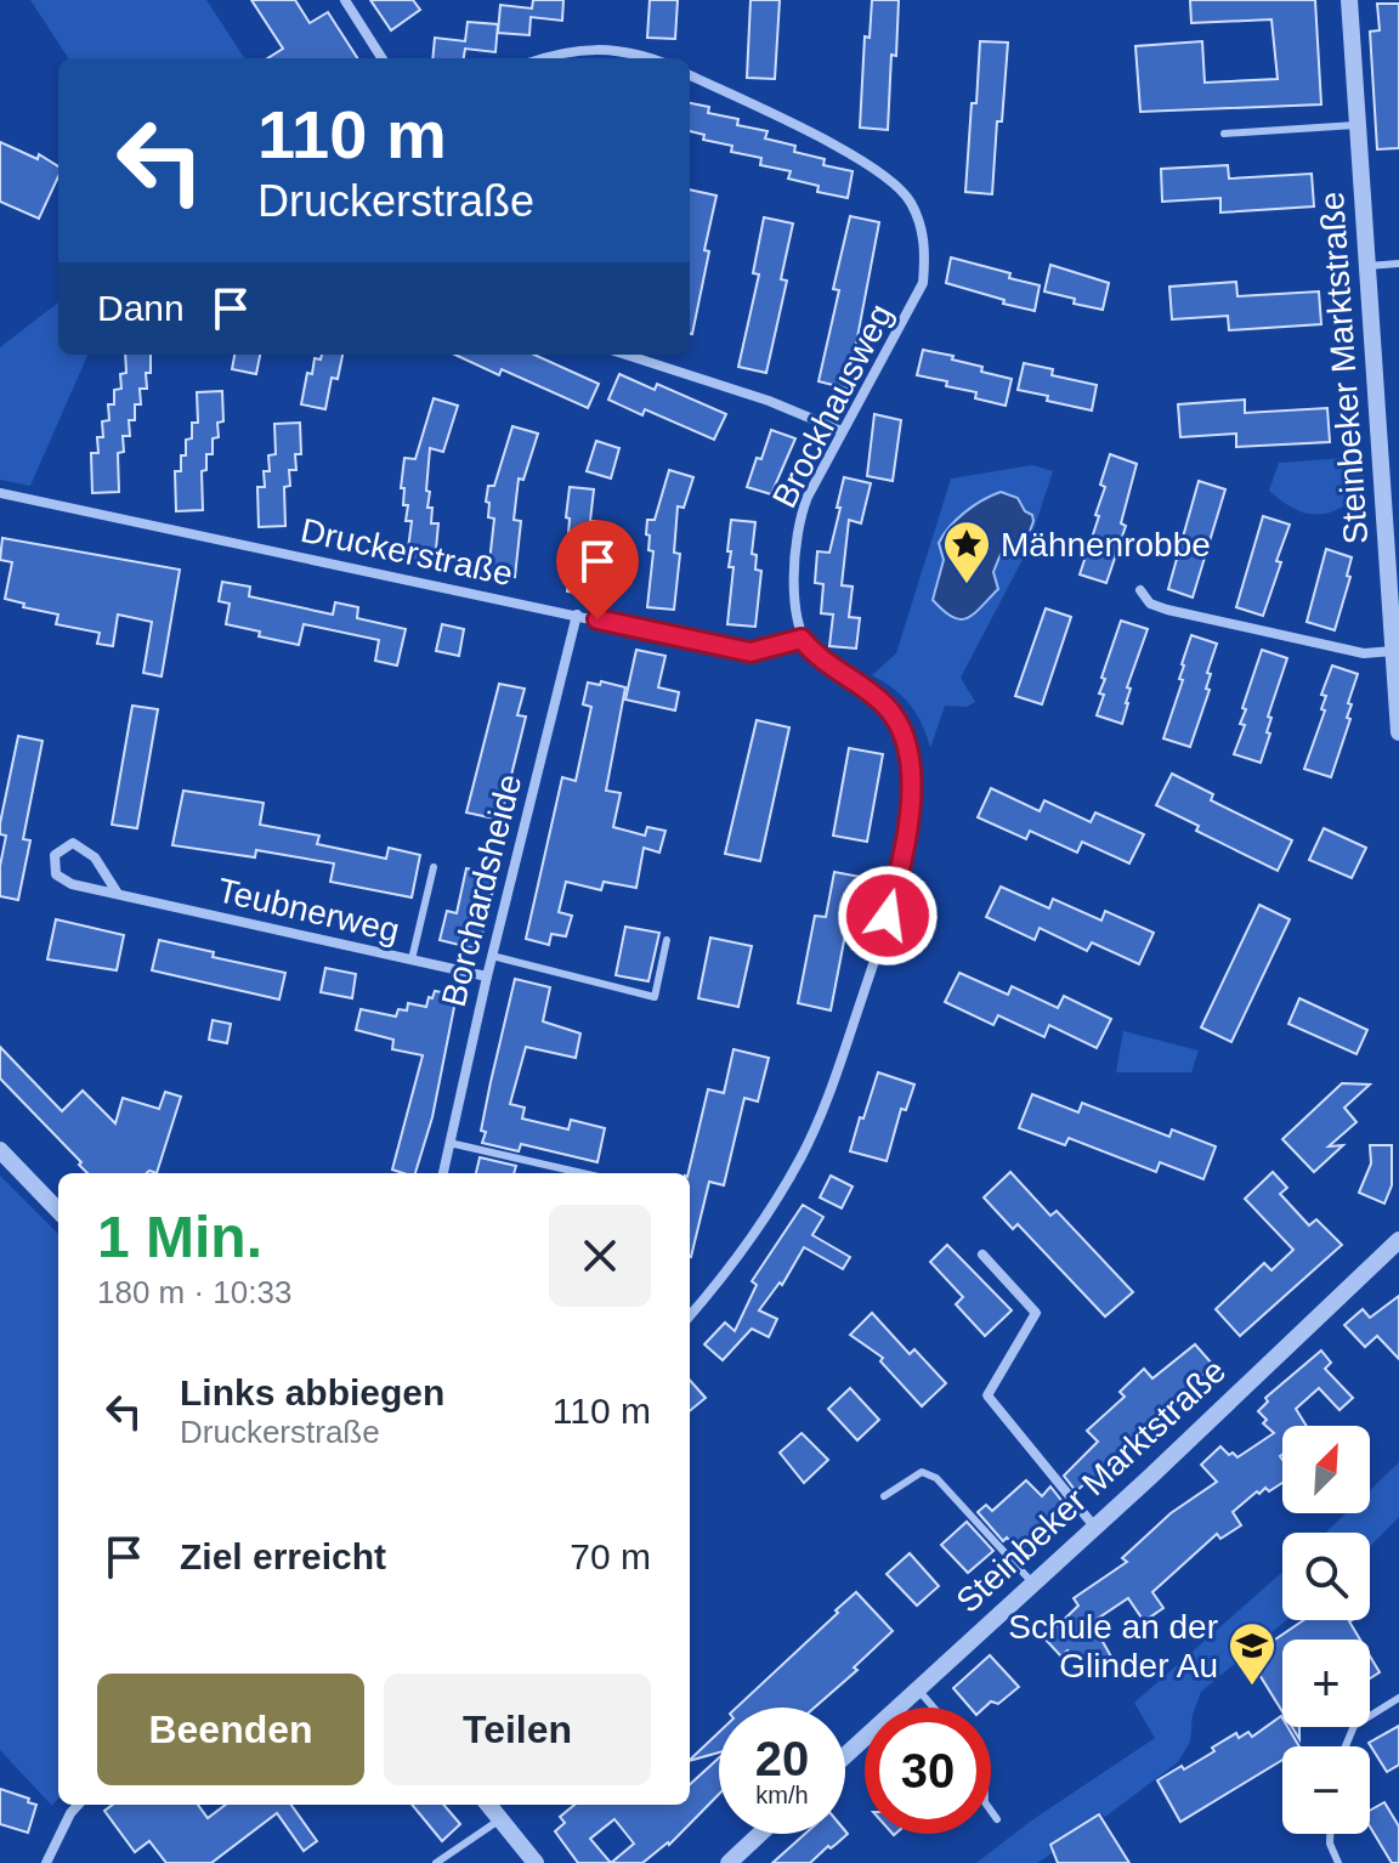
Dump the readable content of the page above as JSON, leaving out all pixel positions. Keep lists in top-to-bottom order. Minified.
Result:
{"streets":{"street":["Steinbeker Marktstraße","Brockhausweg","Druckerstraße","Borchardsheide","Teubnerweg"]},"crossings":[["Brockhausweg","Druckerstraße"],["Druckerstraße","Borchardsheide"],["Borchardsheide","Teubnerweg"]],"places":{"place":["Mähnenrobbe"],"school or university":["Schule an der Glinder Au"]},"north":"top right","page":{"turn":["110 m","Druckerstraße"],"then":"Dann","heading":["1 Min.","180 m · 10:33"],"list":[{"name":"Links abbiegen","note":"Druckerstraße","value":"110 m"},{"name":"Ziel erreicht","value":"70 m"}],"map_buttons":["+","−"],"buttons":["Beenden","Teilen"],"speed":"20 km/h","limit":"30"}}
